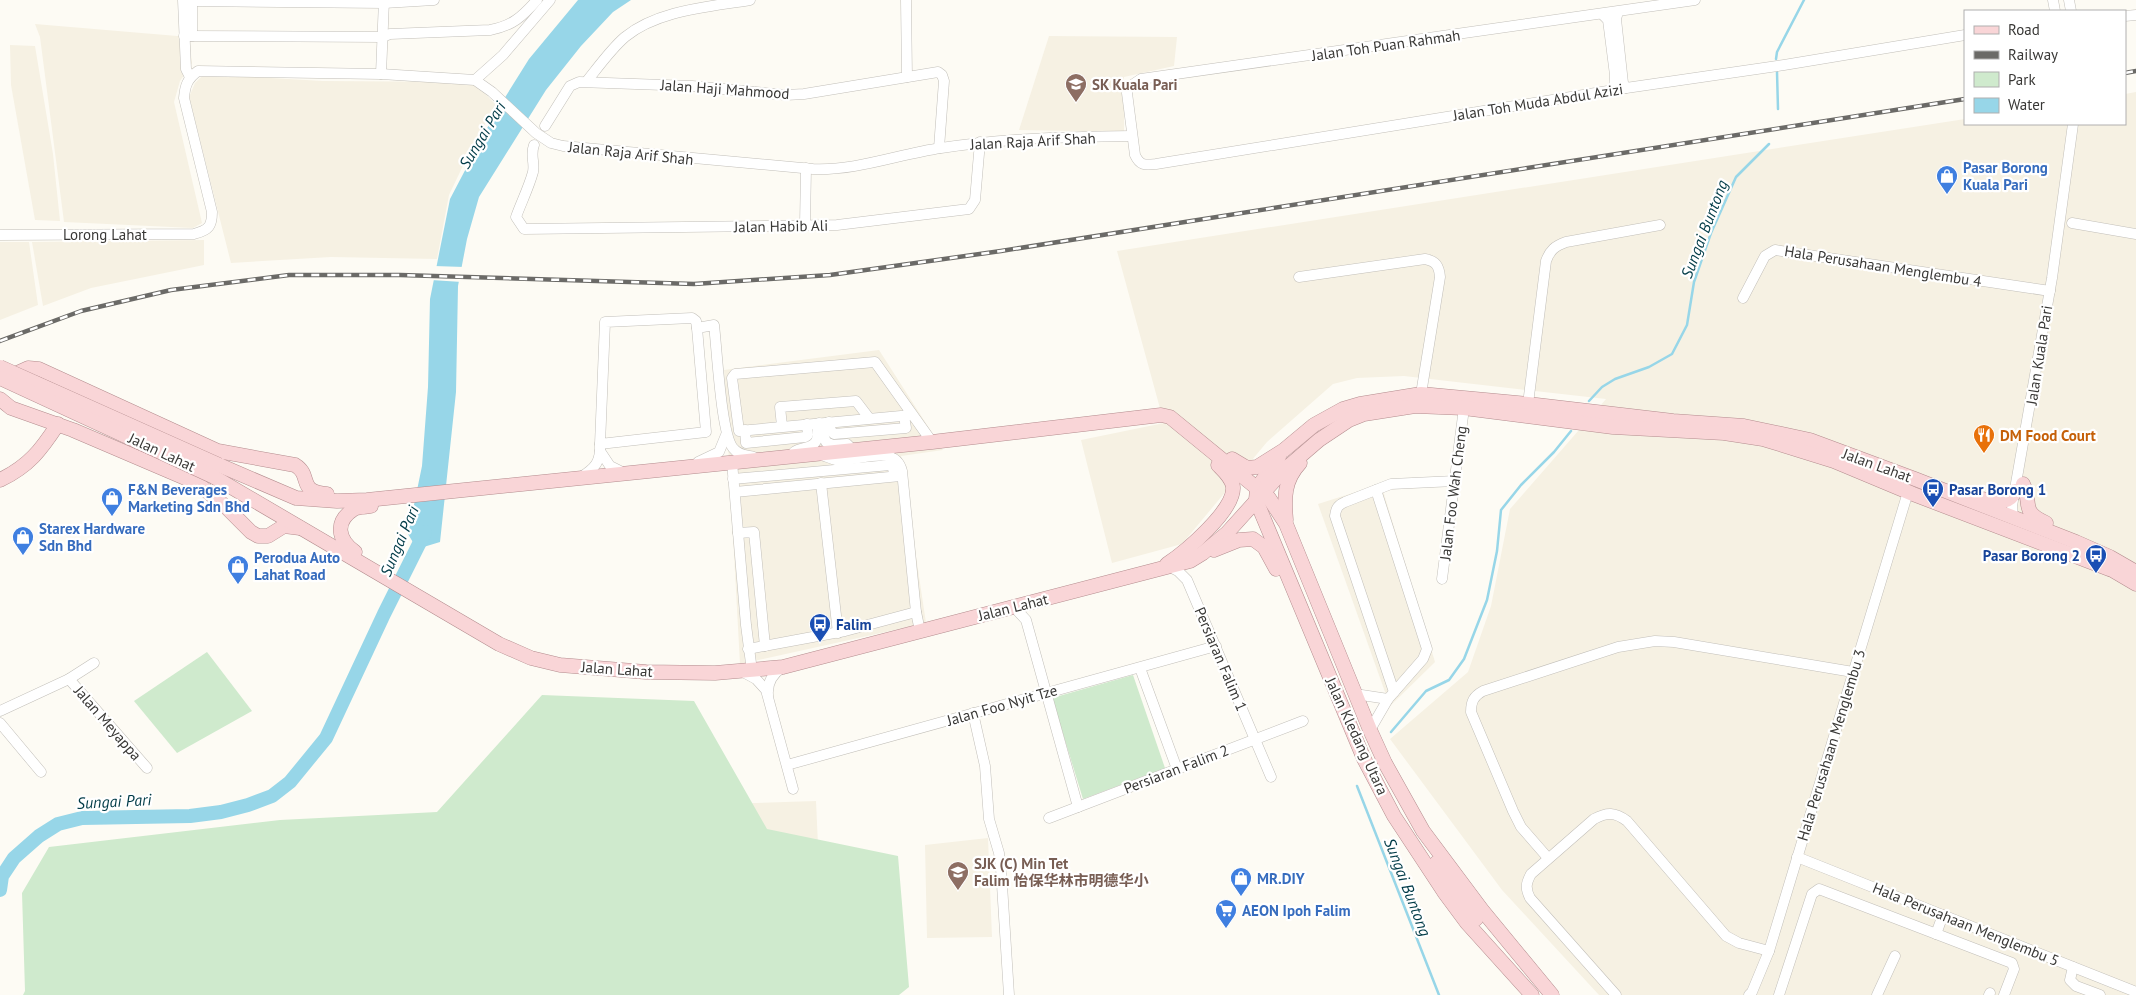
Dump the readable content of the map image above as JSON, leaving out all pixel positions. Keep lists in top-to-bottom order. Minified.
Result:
{"streets":{"main road":["Jalan Lahat","Jalan Kledang Utara"],"street":["Jalan Toh Puan Rahmah","Jalan Haji Mahmood","Jalan Toh Muda Abdul Azizi","Jalan Raja Arif Shah","Jalan Habib Ali","Lorong Lahat","Hala Perusahaan Menglembu 4","Jalan Kuala Pari","Jalan Foo Wah Cheng","Persiaran Falim 1","Jalan Foo Nyit Tze","Jalan Meyappa","Hala Perusahaan Menglembu 3","Persiaran Falim 2","Hala Perusahaan Menglembu 5"]},"crossings":[["Jalan Toh Puan Rahmah","Jalan Toh Muda Abdul Azizi"],["Jalan Toh Puan Rahmah","Jalan Raja Arif Shah"],["Jalan Haji Mahmood","Jalan Raja Arif Shah"],["Jalan Toh Muda Abdul Azizi","Jalan Raja Arif Shah"],["Jalan Raja Arif Shah","Jalan Habib Ali"],["Hala Perusahaan Menglembu 4","Jalan Kuala Pari"],["Jalan Kuala Pari","Jalan Lahat"],["Jalan Lahat","Jalan Foo Wah Cheng"],["Jalan Lahat","Persiaran Falim 1"],["Jalan Lahat","Jalan Kledang Utara"],["Jalan Lahat","Hala Perusahaan Menglembu 3"],["Persiaran Falim 1","Jalan Foo Nyit Tze"],["Persiaran Falim 1","Persiaran Falim 2"],["Hala Perusahaan Menglembu 3","Hala Perusahaan Menglembu 5"]],"water":["Sungai Pari","Sungai Buntong"],"places":{"school or university":["SK Kuala Pari","SJK (C) Min Tet Falim 怡保华林市明德华小"],"shop":["Pasar Borong Kuala Pari","F&N Beverages Marketing Sdn Bhd","Starex Hardware Sdn Bhd","Perodua Auto Lahat Road","MR.DIY"],"restaurant":["DM Food Court"],"bus stop":["Pasar Borong 1","Pasar Borong 2","Falim"],"supermarket":["AEON Ipoh Falim"]},"legend":["Road","Railway","Park","Water"]}
